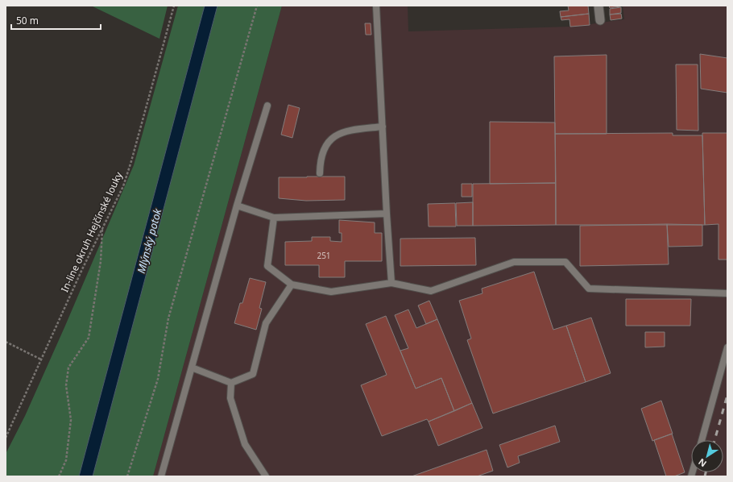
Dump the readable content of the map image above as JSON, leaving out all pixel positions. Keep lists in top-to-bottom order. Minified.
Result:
{"streets":{"path":["In-line okruh Hejčínské louky"]},"water":["Mlýnský potok"],"house_numbers":["251"],"scale_bar":"50 m","north":"bottom left"}
